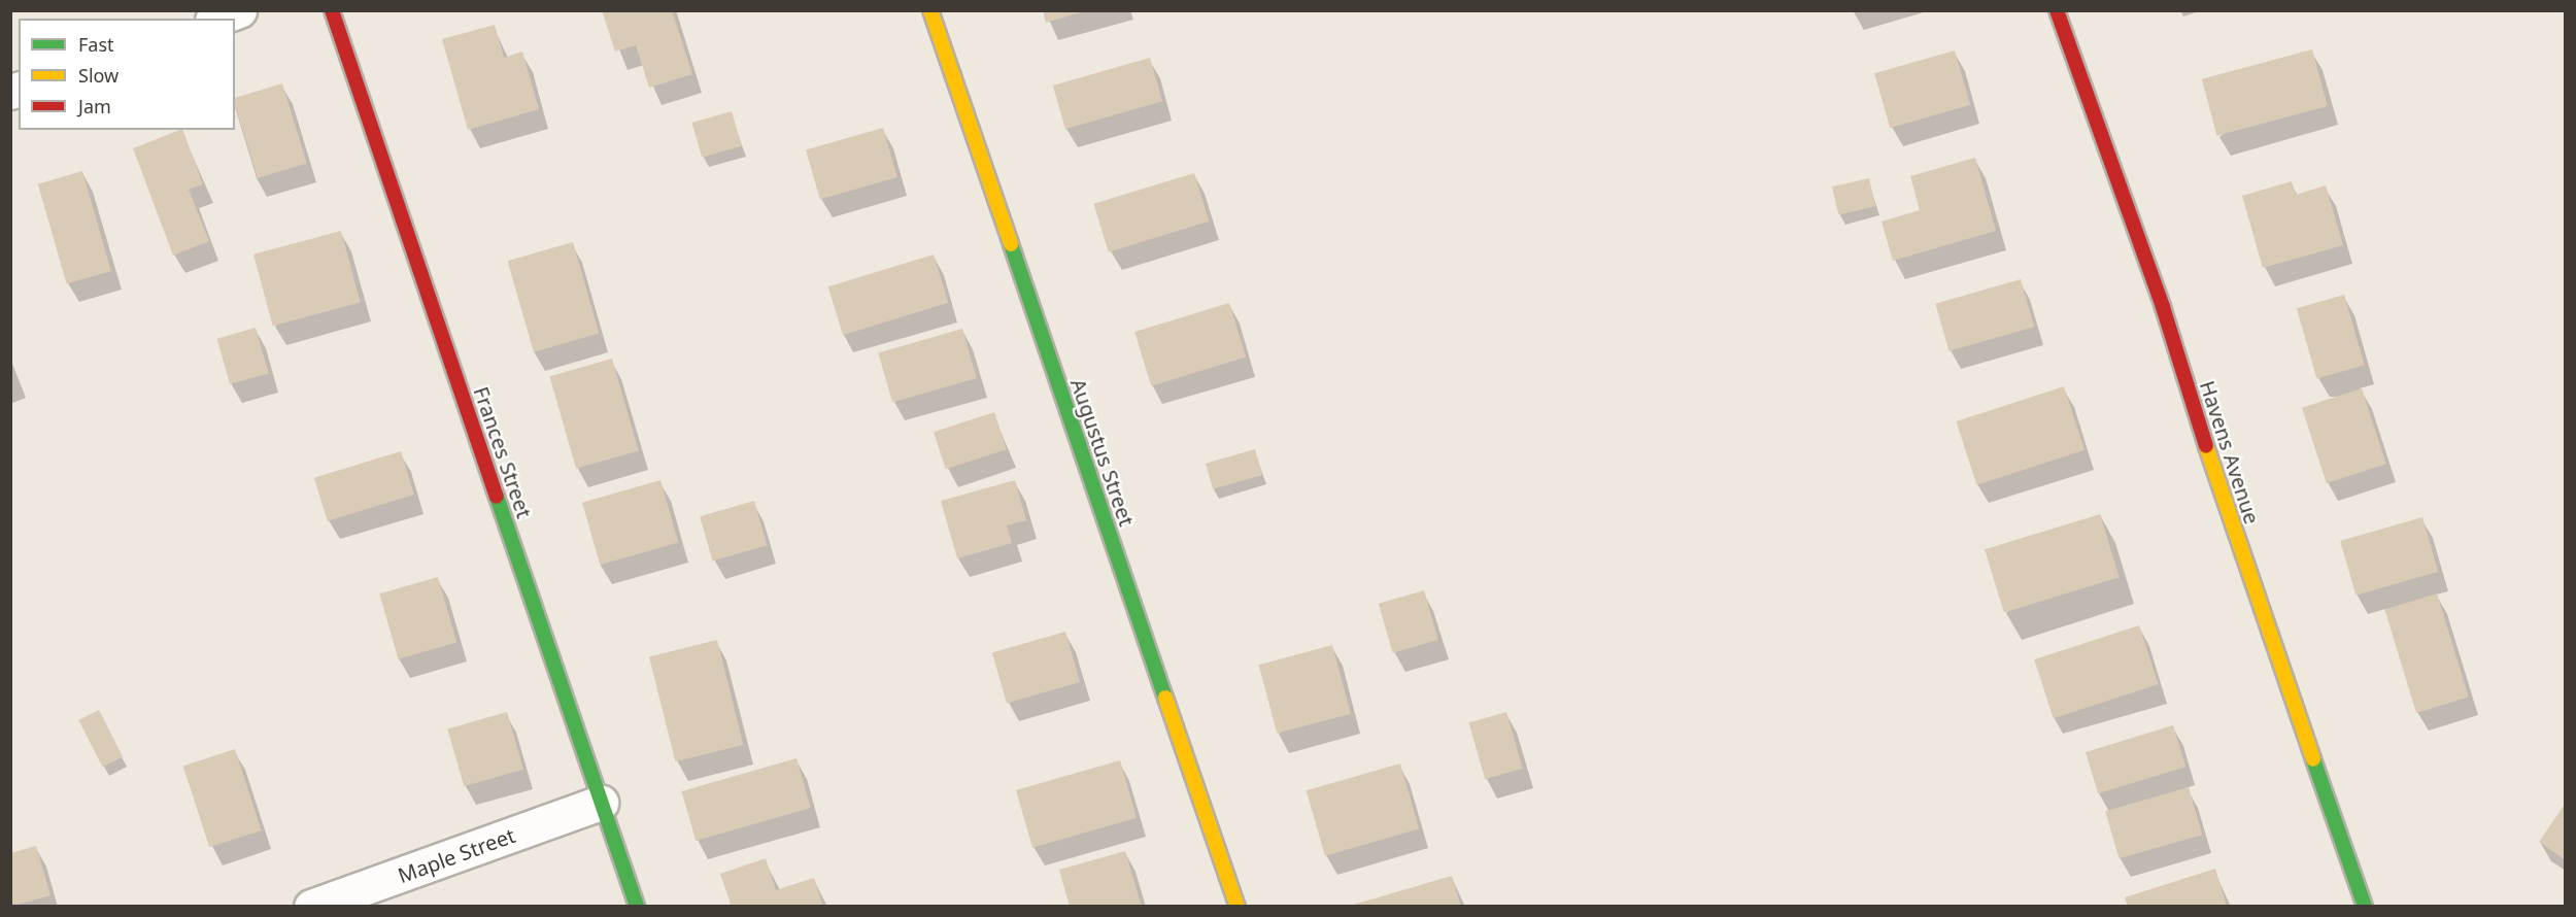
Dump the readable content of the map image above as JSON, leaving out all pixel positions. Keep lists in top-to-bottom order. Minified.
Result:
{"streets":{"street":["Frances Street","Augustus Street","Havens Avenue","Maple Street"]},"crossings":[["Frances Street","Maple Street"]],"legend":["Fast","Slow","Jam"]}
